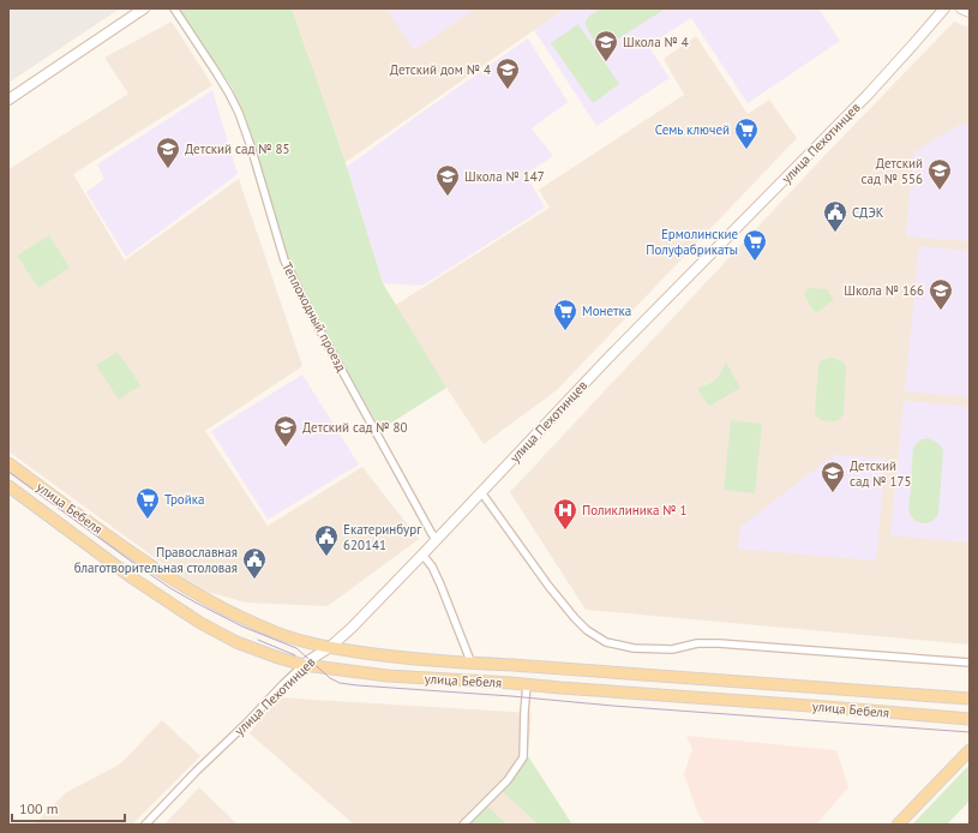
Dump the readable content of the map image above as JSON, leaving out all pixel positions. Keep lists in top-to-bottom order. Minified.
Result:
{"streets":{"main road":["улица Пехотинцев","улица Бебеля"],"street":["Теплоходный проезд"]},"crossings":[["улица Пехотинцев","Теплоходный проезд"],["улица Пехотинцев","улица Бебеля"]],"places":{"school or university":["Школа № 4","Детский дом № 4","Детский сад № 85","Детский сад № 556","Школа № 147","Школа № 166","Детский сад № 80","Детский сад № 175"],"supermarket":["Семь ключей","Ермолинские Полуфабрикаты","Монетка","Тройка"],"public building":["СДЭК","Екатеринбург 620141","Православная благотворительная столовая"],"hospital":["Поликлиника № 1"]},"scale_bar":"100 m"}
